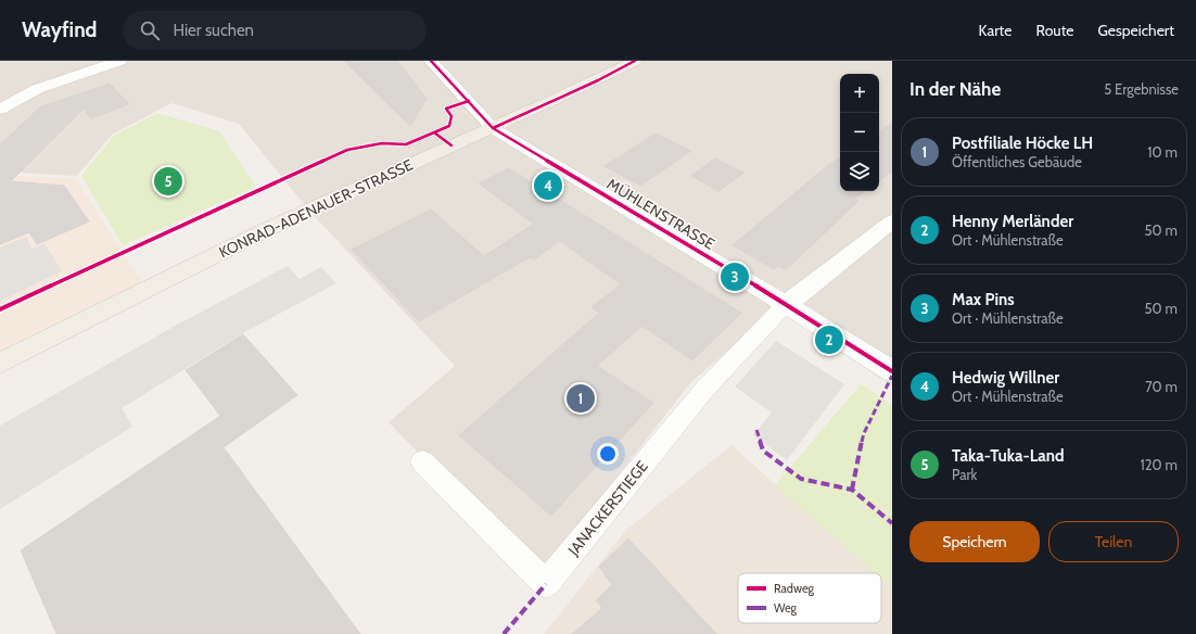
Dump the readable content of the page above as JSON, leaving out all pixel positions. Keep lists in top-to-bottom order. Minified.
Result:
{"streets":{"main road":["KONRAD-ADENAUER-STRASSE"],"street":["MÜHLENSTRASSE"],"lane":["JANACKERSTIEGE"]},"crossings":[["KONRAD-ADENAUER-STRASSE","MÜHLENSTRASSE"],["MÜHLENSTRASSE","JANACKERSTIEGE"]],"legend":["Radweg","Weg"],"page":{"header":"Wayfind","search":"Hier suchen","nav":["Karte","Route","Gespeichert"],"heading":["In der Nähe","5 Ergebnisse"],"map_buttons":["+","−"],"list":[{"mark":"1","name":"Postfiliale Höcke LH","note":"Öffentliches Gebäude","value":"10 m"},{"mark":"2","name":"Henny Merländer","note":"Ort · Mühlenstraße","value":"50 m"},{"mark":"3","name":"Max Pins","note":"Ort · Mühlenstraße","value":"50 m"},{"mark":"4","name":"Hedwig Willner","note":"Ort · Mühlenstraße","value":"70 m"},{"mark":"5","name":"Taka-Tuka-Land","note":"Park","value":"120 m"}],"pins":["5","4","3","2","1"],"buttons":["Speichern","Teilen"]}}
